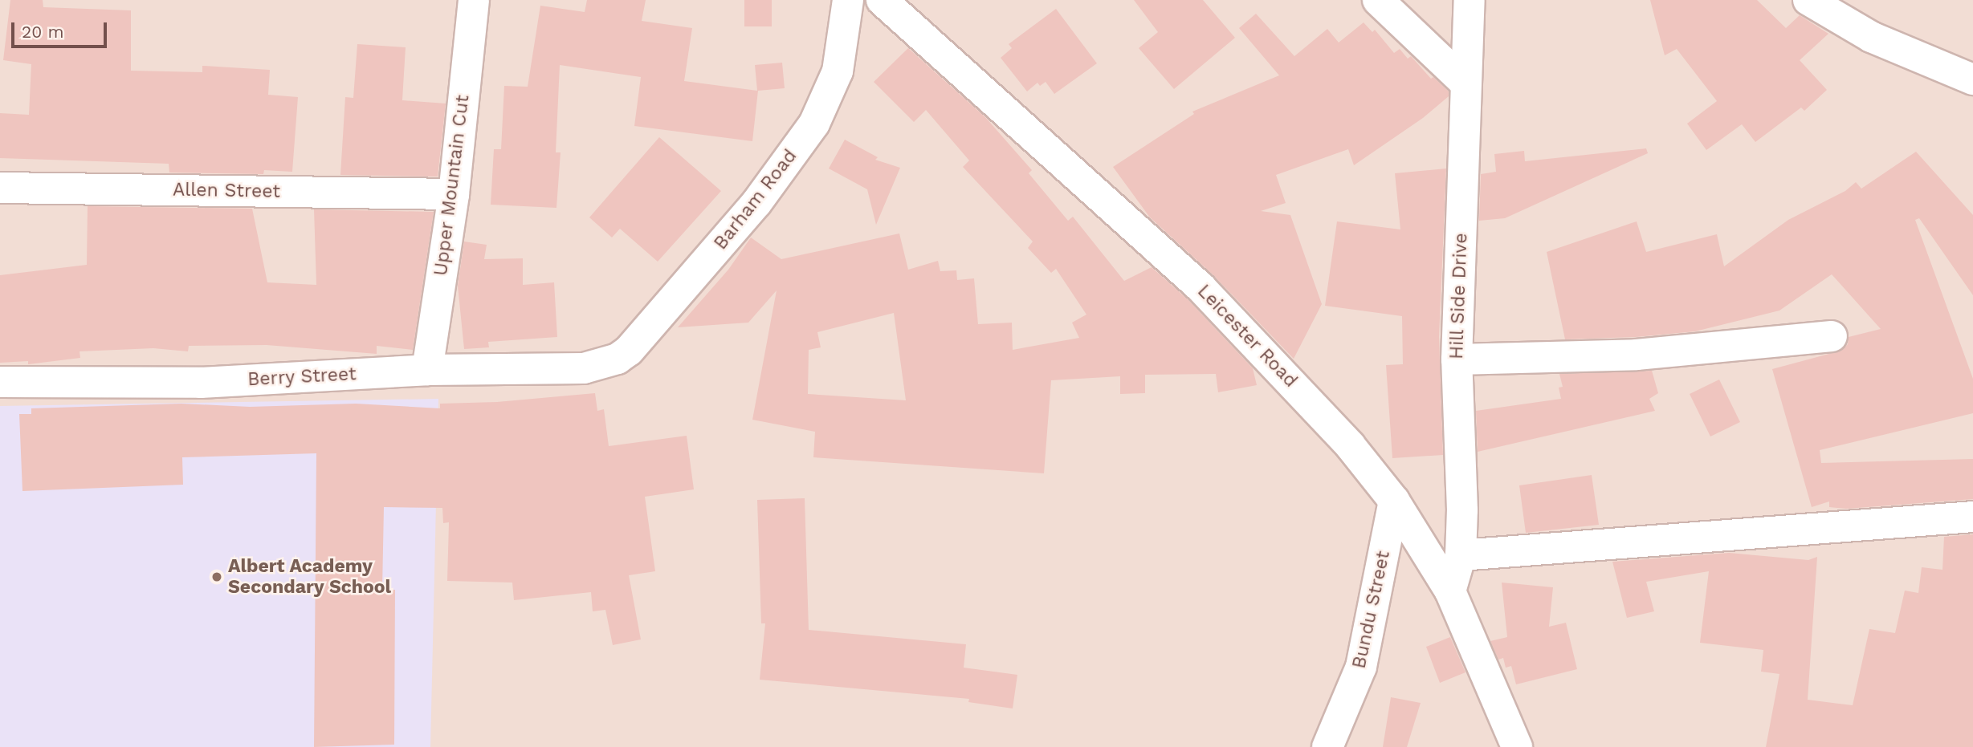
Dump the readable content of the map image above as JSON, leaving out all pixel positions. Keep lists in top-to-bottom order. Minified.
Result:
{"streets":{"street":["Upper Mountain Cut","Allen Street","Barham Road","Hill Side Drive","Leicester Road","Berry Street","Bundu Street"]},"crossings":[["Upper Mountain Cut","Allen Street"],["Upper Mountain Cut","Berry Street"],["Barham Road","Berry Street"],["Hill Side Drive","Leicester Road"],["Leicester Road","Bundu Street"]],"places":["Albert Academy Secondary School"],"scale_bar":"20 m"}
